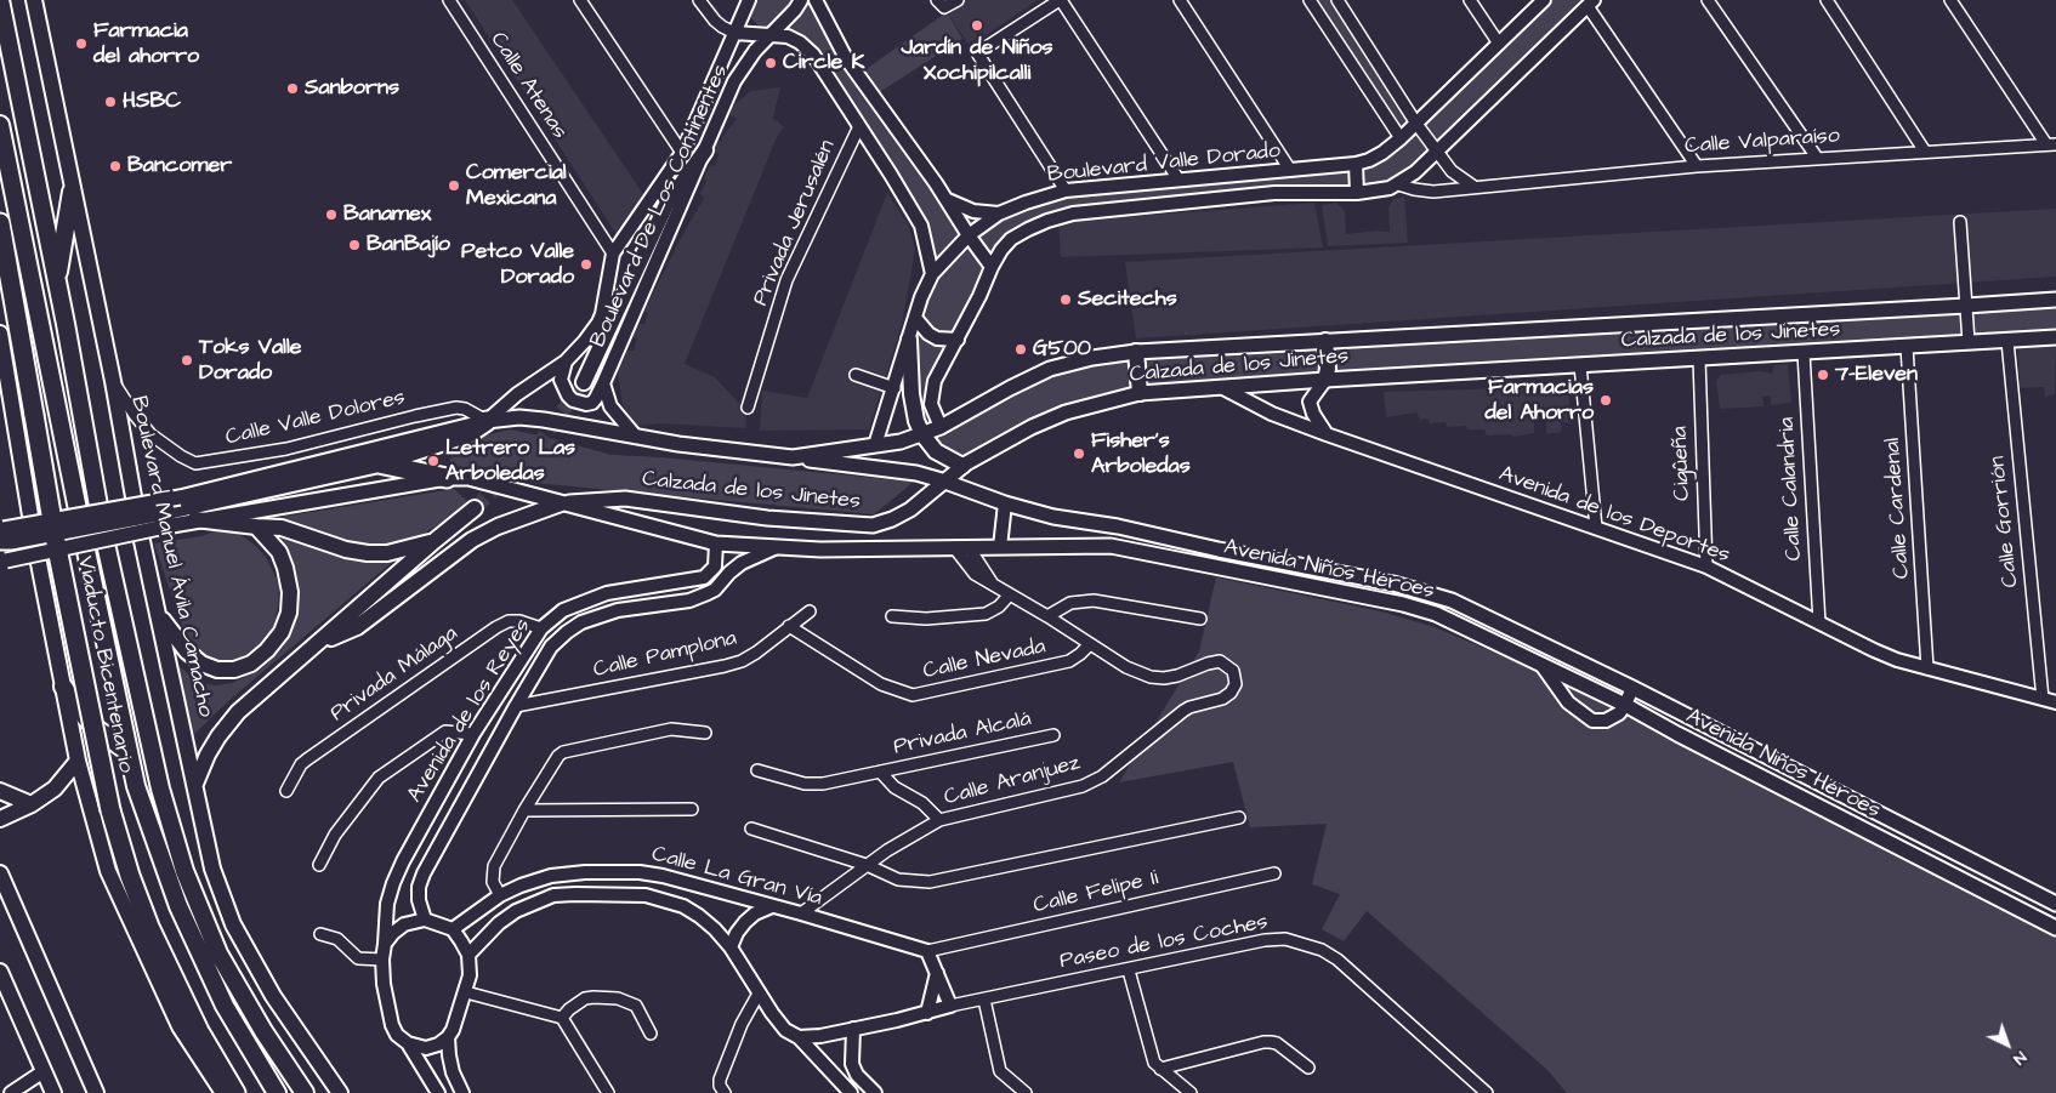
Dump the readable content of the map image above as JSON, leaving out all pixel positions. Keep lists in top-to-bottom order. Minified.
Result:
{"streets":{"highway":["Viaducto Bicentenario"],"main road":["Calzada de los Jinetes","Boulevard Manuel Ávila Camacho","Avenida Niños Héroes"],"street":["Calle Atenas","Calle Valparaíso","Boulevard Valle Dorado","Boulevard De Los Continentes","Privada Jerusalén","Calle Valle Dolores","Cigûeña","Calle Calandria","Calle Cardenal","Avenida de los Deportes","Calle Gorrión","Calle Pamplona","Calle Nevada","Privada Málaga","Avenida de los Reyes","Privada Alcalá","Calle Aranjuez","Calle La Gran Vía","Calle Felipe Ii","Paseo de los Coches"]},"crossings":[["Calle Atenas","Boulevard De Los Continentes"],["Calle Valparaíso","Boulevard Valle Dorado"],["Boulevard Valle Dorado","Calzada de los Jinetes"],["Boulevard De Los Continentes","Calzada de los Jinetes"],["Boulevard De Los Continentes","Calle Valle Dolores"],["Calzada de los Jinetes","Calle Valle Dolores"],["Calzada de los Jinetes","Cigûeña"],["Calzada de los Jinetes","Calle Calandria"],["Calzada de los Jinetes","Calle Cardenal"],["Calzada de los Jinetes","Avenida de los Deportes"],["Calzada de los Jinetes","Calle Gorrión"],["Calzada de los Jinetes","Avenida Niños Héroes"],["Calle Valle Dolores","Boulevard Manuel Ávila Camacho"],["Cigûeña","Avenida de los Deportes"],["Calle Calandria","Avenida de los Deportes"],["Calle Cardenal","Avenida de los Deportes"],["Avenida de los Deportes","Calle Gorrión"],["Avenida Niños Héroes","Avenida de los Reyes"],["Avenida Niños Héroes","Calle Aranjuez"],["Calle Pamplona","Calle Nevada"],["Calle Pamplona","Avenida de los Reyes"],["Calle Nevada","Calle Aranjuez"],["Privada Málaga","Avenida de los Reyes"],["Avenida de los Reyes","Calle La Gran Vía"],["Privada Alcalá","Calle Aranjuez"],["Calle Aranjuez","Calle La Gran Vía"],["Calle La Gran Vía","Calle Felipe Ii"],["Calle La Gran Vía","Paseo de los Coches"]],"places":["Jardín de Niños Xochipilcalli","Farmacia del ahorro","Circle K","Sanborns","HSBC","Bancomer","Comercial Mexicana","Banamex","BanBajío","Petco Valle Dorado","Secitechs","G500","Toks Valle Dorado","7-Eleven","Farmacias del Ahorro","Fisher's Arboledas","Letrero Las Arboledas"],"north":"bottom right"}
